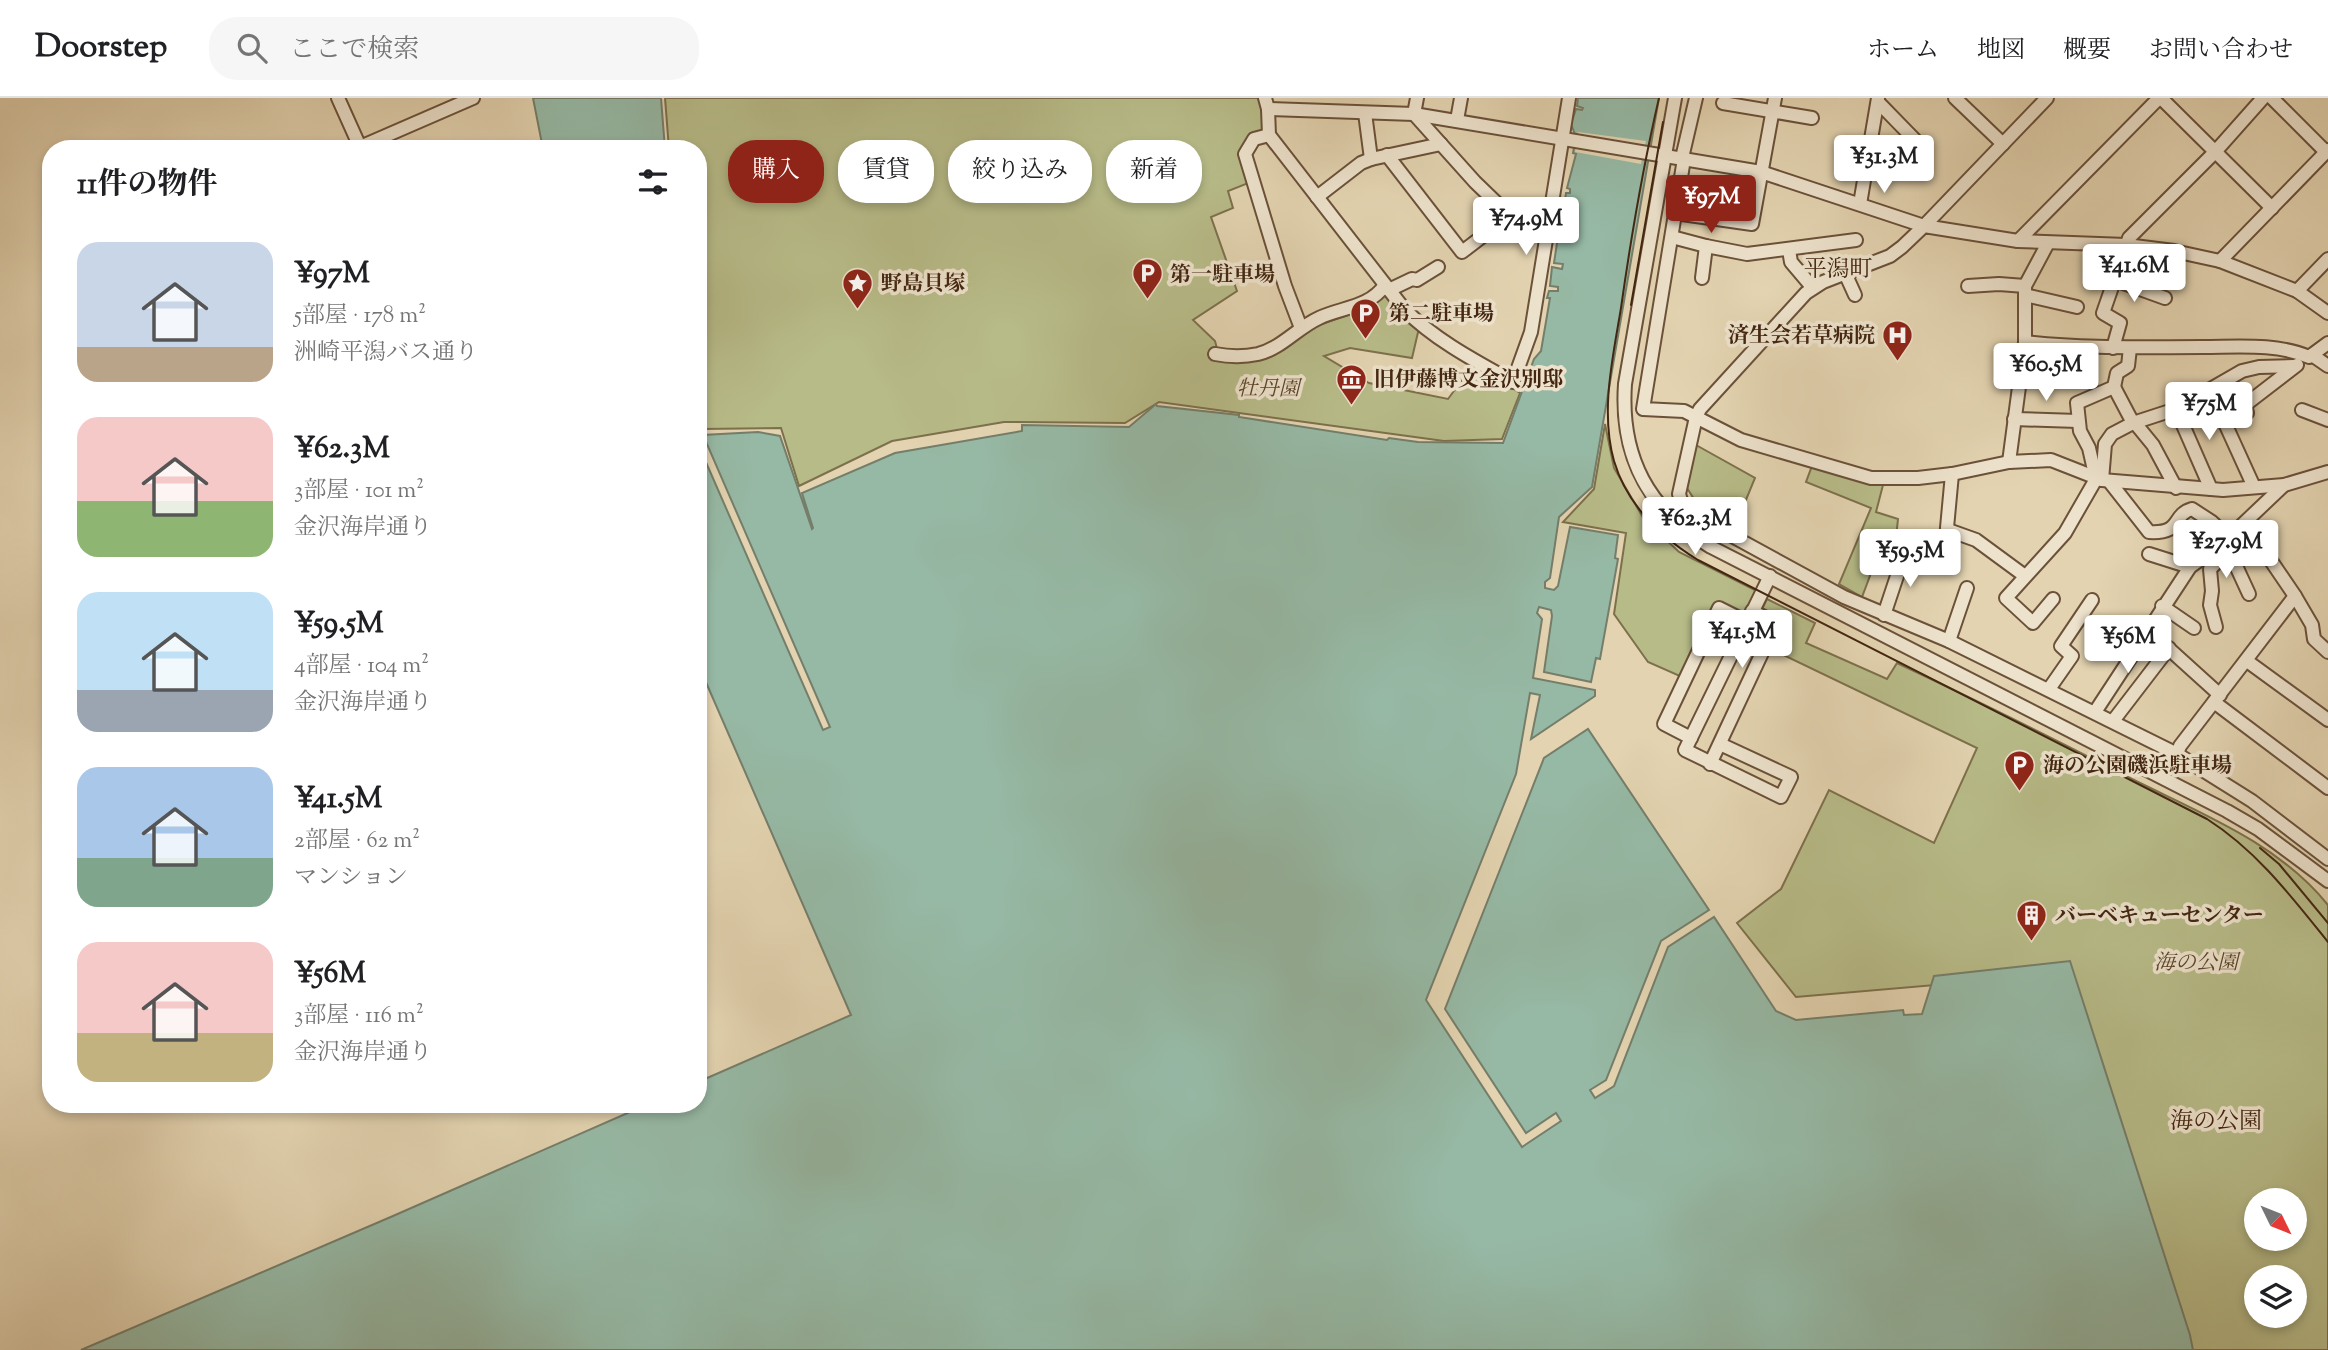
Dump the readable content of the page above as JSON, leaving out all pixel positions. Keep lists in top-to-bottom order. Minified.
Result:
{"districts":["平潟町","海の公園"],"parks":["牡丹園","海の公園"],"places":{"parking":["第一駐車場","第二駐車場","海の公園磯浜駐車場"],"place":["野島貝塚"],"hospital":["済生会若草病院"],"museum":["旧伊藤博文金沢別邸"],"building":["バーベキューセンター"]},"north":"bottom right","page":{"header":"Doorstep","search":"ここで検索","nav":["ホーム","地図","概要","お問い合わせ"],"price":["¥31.3M","¥97M","¥74.9M","¥41.6M","¥60.5M","¥75M","¥62.3M","¥27.9M","¥59.5M","¥41.5M","¥56M"],"chip":["購入","賃貸","絞り込み","新着"],"heading":"11件の物件","list":[{"name":"¥97M","note":"5部屋 · 178 m² · 洲崎平潟バス通り"},{"name":"¥62.3M","note":"3部屋 · 101 m² · 金沢海岸通り"},{"name":"¥59.5M","note":"4部屋 · 104 m² · 金沢海岸通り"},{"name":"¥41.5M","note":"2部屋 · 62 m² · マンション"},{"name":"¥56M","note":"3部屋 · 116 m² · 金沢海岸通り"}]}}
